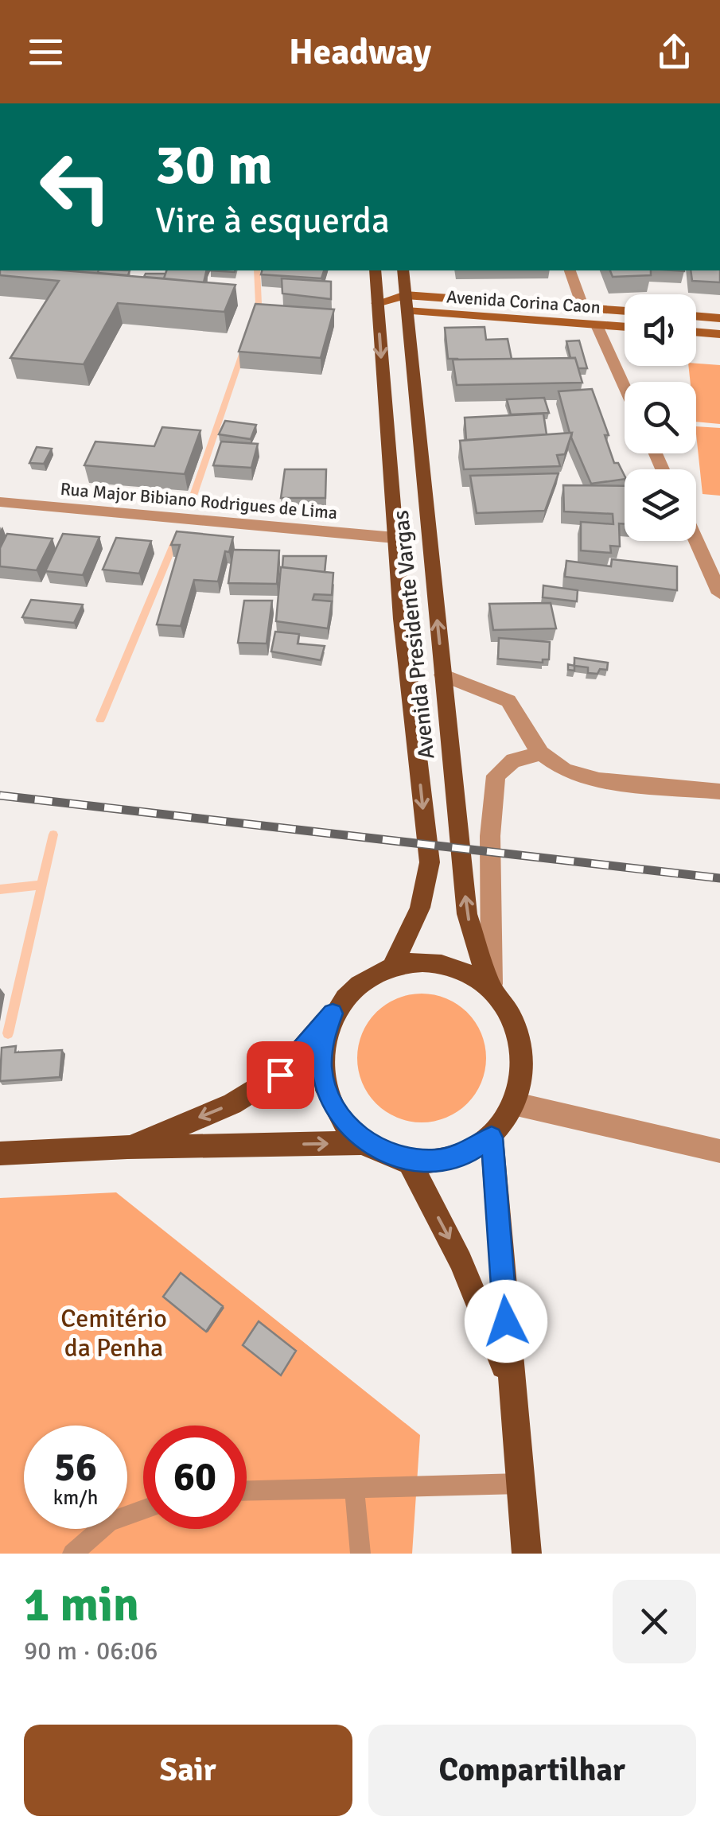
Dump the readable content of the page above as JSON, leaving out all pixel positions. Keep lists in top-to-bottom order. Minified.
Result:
{"streets":{"main road":["Avenida Corina Caon","Avenida Presidente Vargas"],"street":["Rua Major Bibiano Rodrigues de Lima"]},"crossings":[["Avenida Corina Caon","Avenida Presidente Vargas"],["Rua Major Bibiano Rodrigues de Lima","Avenida Presidente Vargas"]],"parks":["Cemitério da Penha"],"page":{"header":"Headway","turn":["30 m","Vire à esquerda"],"speed":"56 km/h","limit":"60","heading":["1 min","90 m · 06:06"],"buttons":["Sair","Compartilhar"]}}
